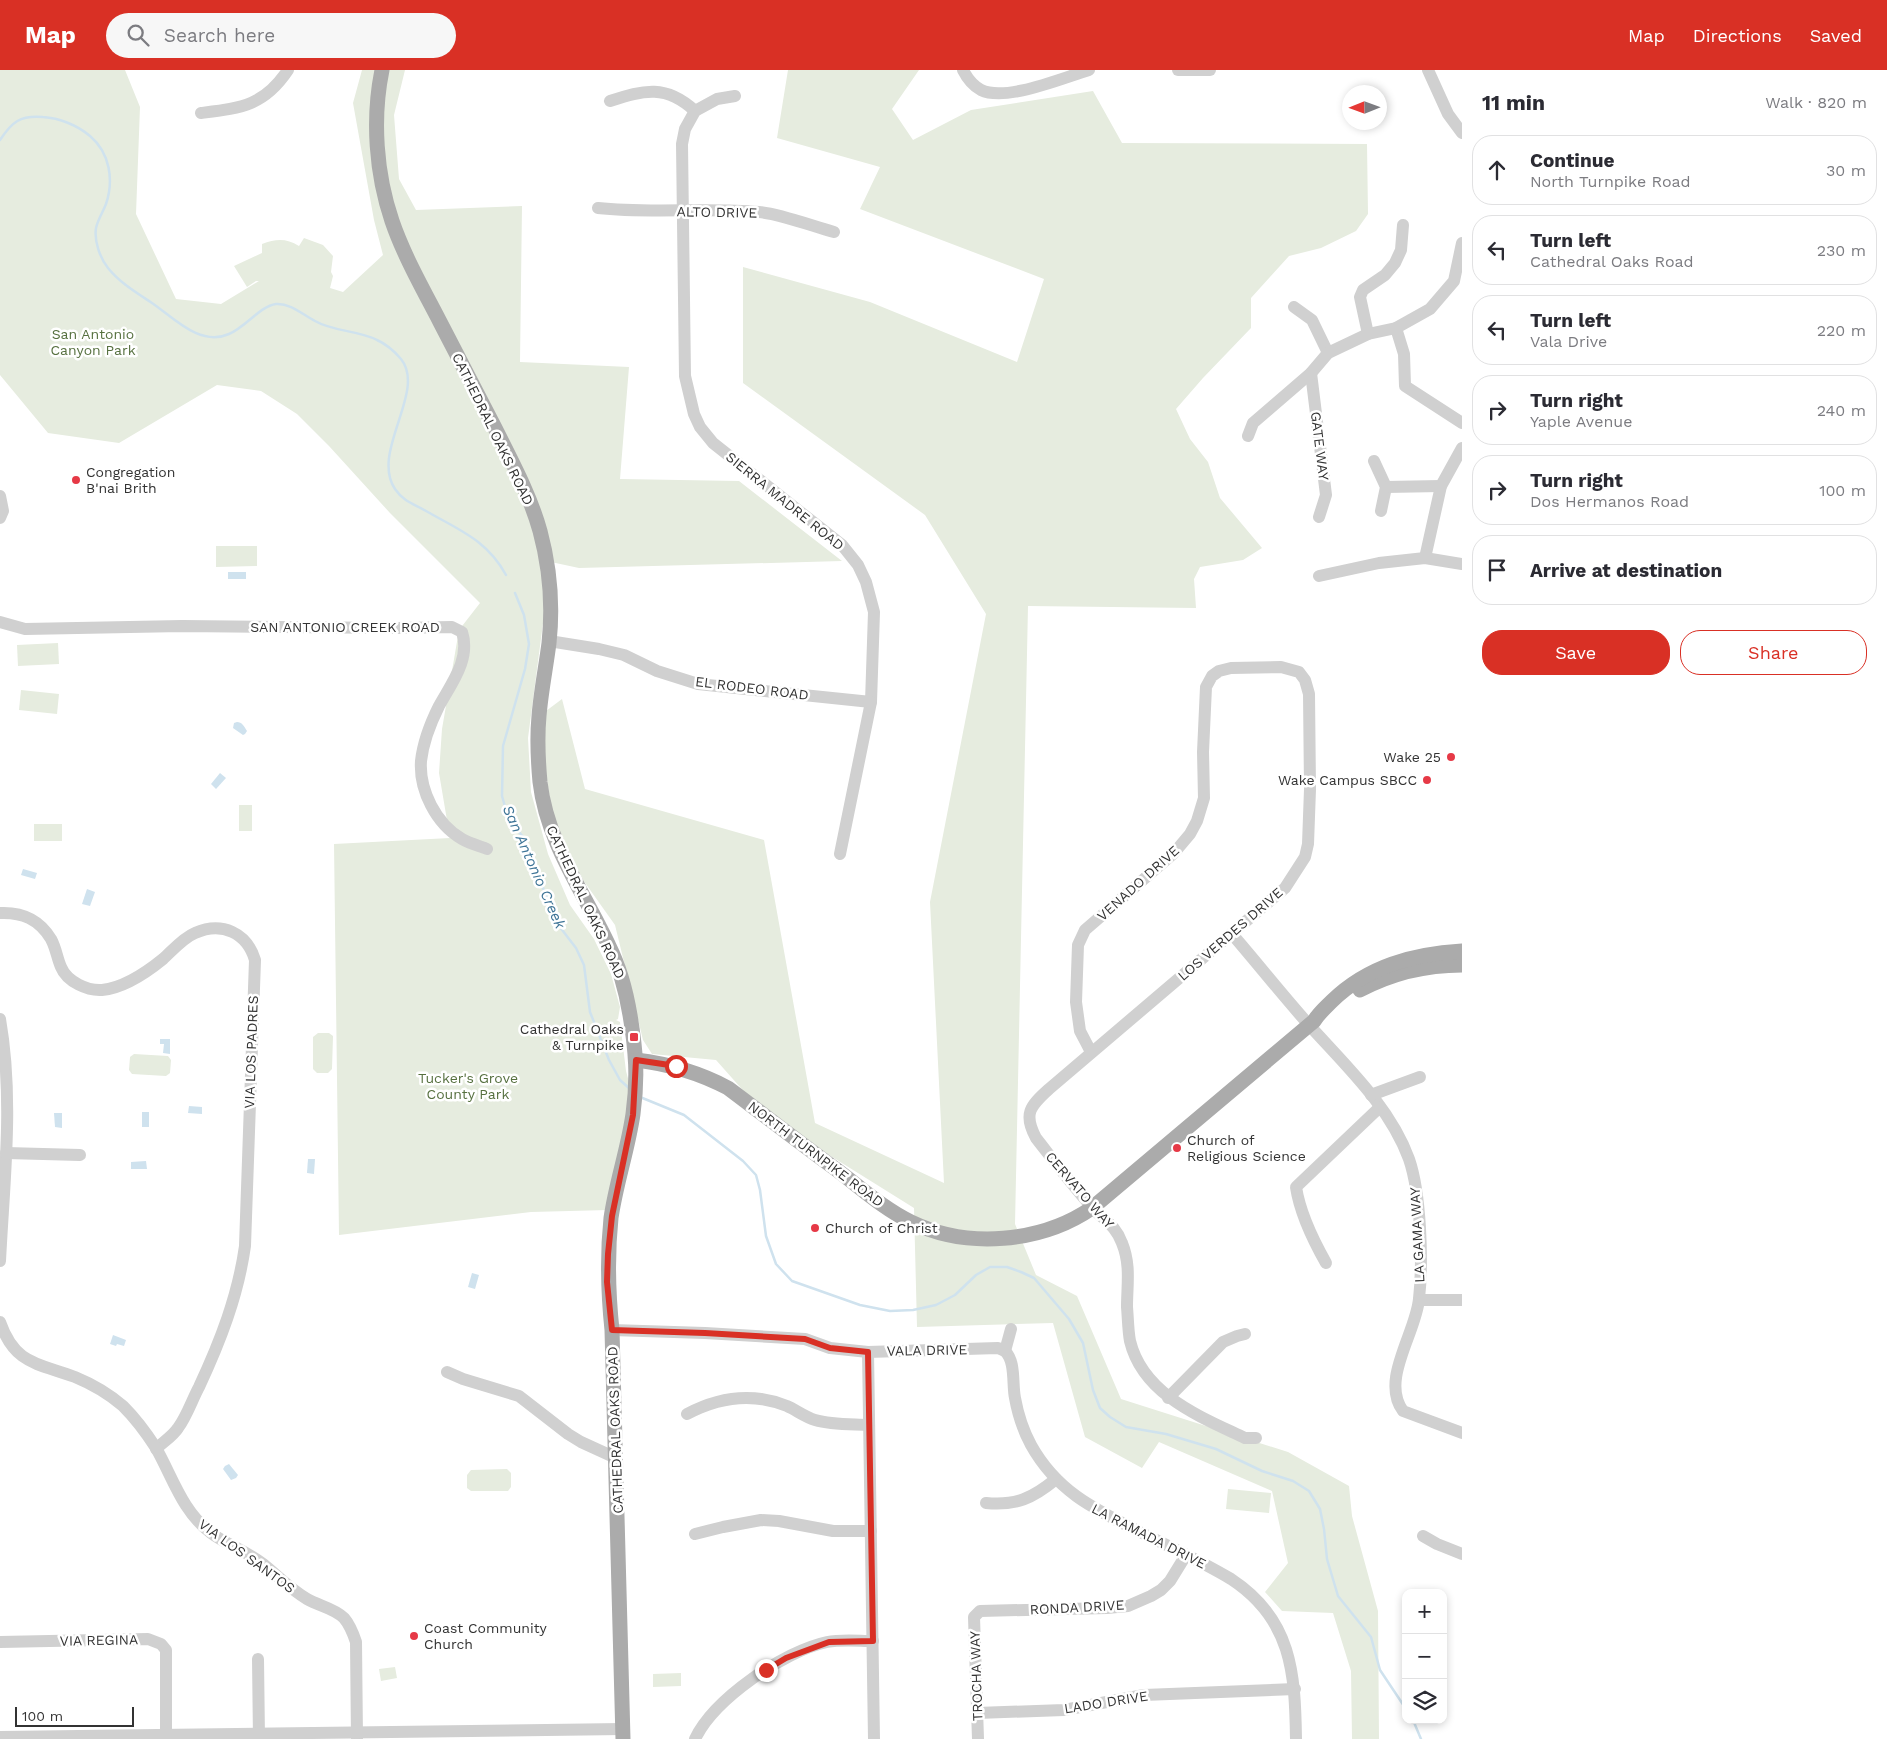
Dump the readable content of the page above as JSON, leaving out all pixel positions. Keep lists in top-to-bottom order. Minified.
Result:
{"streets":{"main road":["CATHEDRAL OAKS ROAD","NORTH TURNPIKE ROAD"],"street":["ALTO DRIVE","GATE WAY","SIERRA MADRE ROAD","SAN ANTONIO CREEK ROAD","EL RODEO ROAD","VENADO DRIVE","LOS VERDES DRIVE","VIA LOS PADRES","CERVATO WAY","LA GAMA WAY","VALA DRIVE","LA RAMADA DRIVE","VIA LOS SANTOS","RONDA DRIVE","VIA REGINA","TROCHA WAY","LADO DRIVE"]},"crossings":[["ALTO DRIVE","SIERRA MADRE ROAD"],["CATHEDRAL OAKS ROAD","EL RODEO ROAD"],["CATHEDRAL OAKS ROAD","NORTH TURNPIKE ROAD"],["CATHEDRAL OAKS ROAD","VALA DRIVE"],["SIERRA MADRE ROAD","EL RODEO ROAD"],["VENADO DRIVE","LOS VERDES DRIVE"],["LOS VERDES DRIVE","CERVATO WAY"],["LOS VERDES DRIVE","LA GAMA WAY"],["VIA LOS PADRES","VIA LOS SANTOS"],["NORTH TURNPIKE ROAD","CERVATO WAY"],["NORTH TURNPIKE ROAD","LA GAMA WAY"],["VALA DRIVE","LA RAMADA DRIVE"],["LA RAMADA DRIVE","RONDA DRIVE"],["LA RAMADA DRIVE","LADO DRIVE"],["RONDA DRIVE","TROCHA WAY"],["TROCHA WAY","LADO DRIVE"]],"water":["San Antonio Creek"],"parks":["San Antonio Canyon Park","Tucker's Grove County Park"],"places":{"other":["Congregation B'nai Brith","Wake 25","Wake Campus SBCC","Church of Religious Science","Church of Christ","Coast Community Church"],"transit":["Cathedral Oaks & Turnpike"]},"scale_bar":"100 m","north":"left","page":{"header":"Map","search":"Search here","nav":["Map","Directions","Saved"],"heading":["11 min","Walk · 820 m"],"list":[["Continue","North Turnpike Road","30 m"],["Turn left","Cathedral Oaks Road","230 m"],["Turn left","Vala Drive","220 m"],["Turn right","Yaple Avenue","240 m"],["Turn right","Dos Hermanos Road","100 m"],"Arrive at destination"],"buttons":["Save","Share"],"map_buttons":["+","−"],"scale":"100 m"}}
